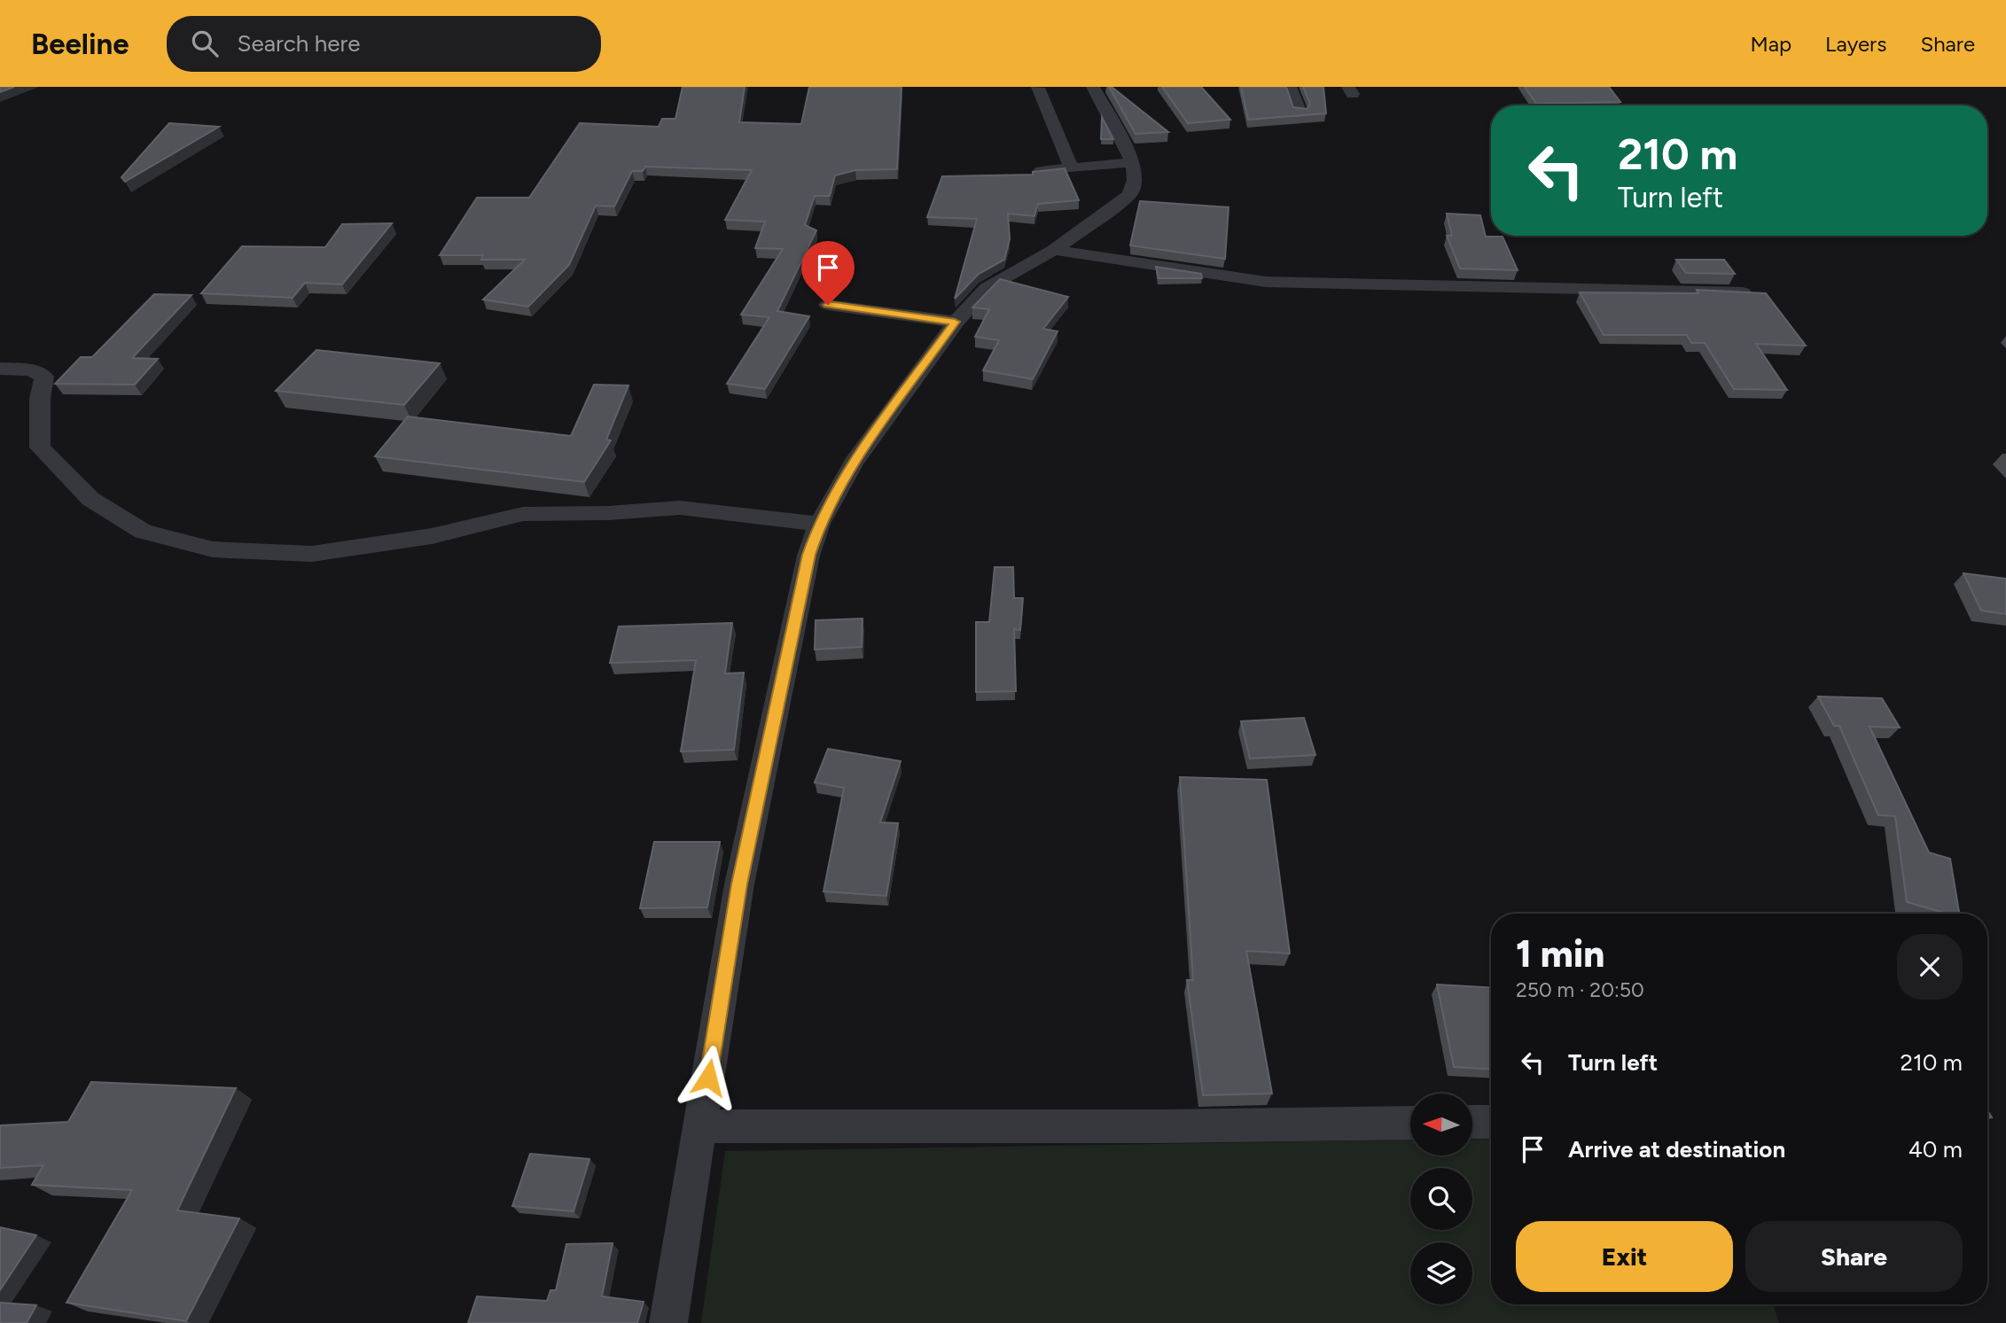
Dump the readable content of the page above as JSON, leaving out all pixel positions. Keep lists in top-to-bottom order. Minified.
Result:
{"north":"left","page":{"header":"Beeline","search":"Search here","nav":["Map","Layers","Share"],"turn":["210 m","Turn left"],"heading":["1 min","250 m · 20:50"],"list":[{"name":"Turn left","value":"210 m"},{"name":"Arrive at destination","value":"40 m"}],"buttons":["Exit","Share"]}}
